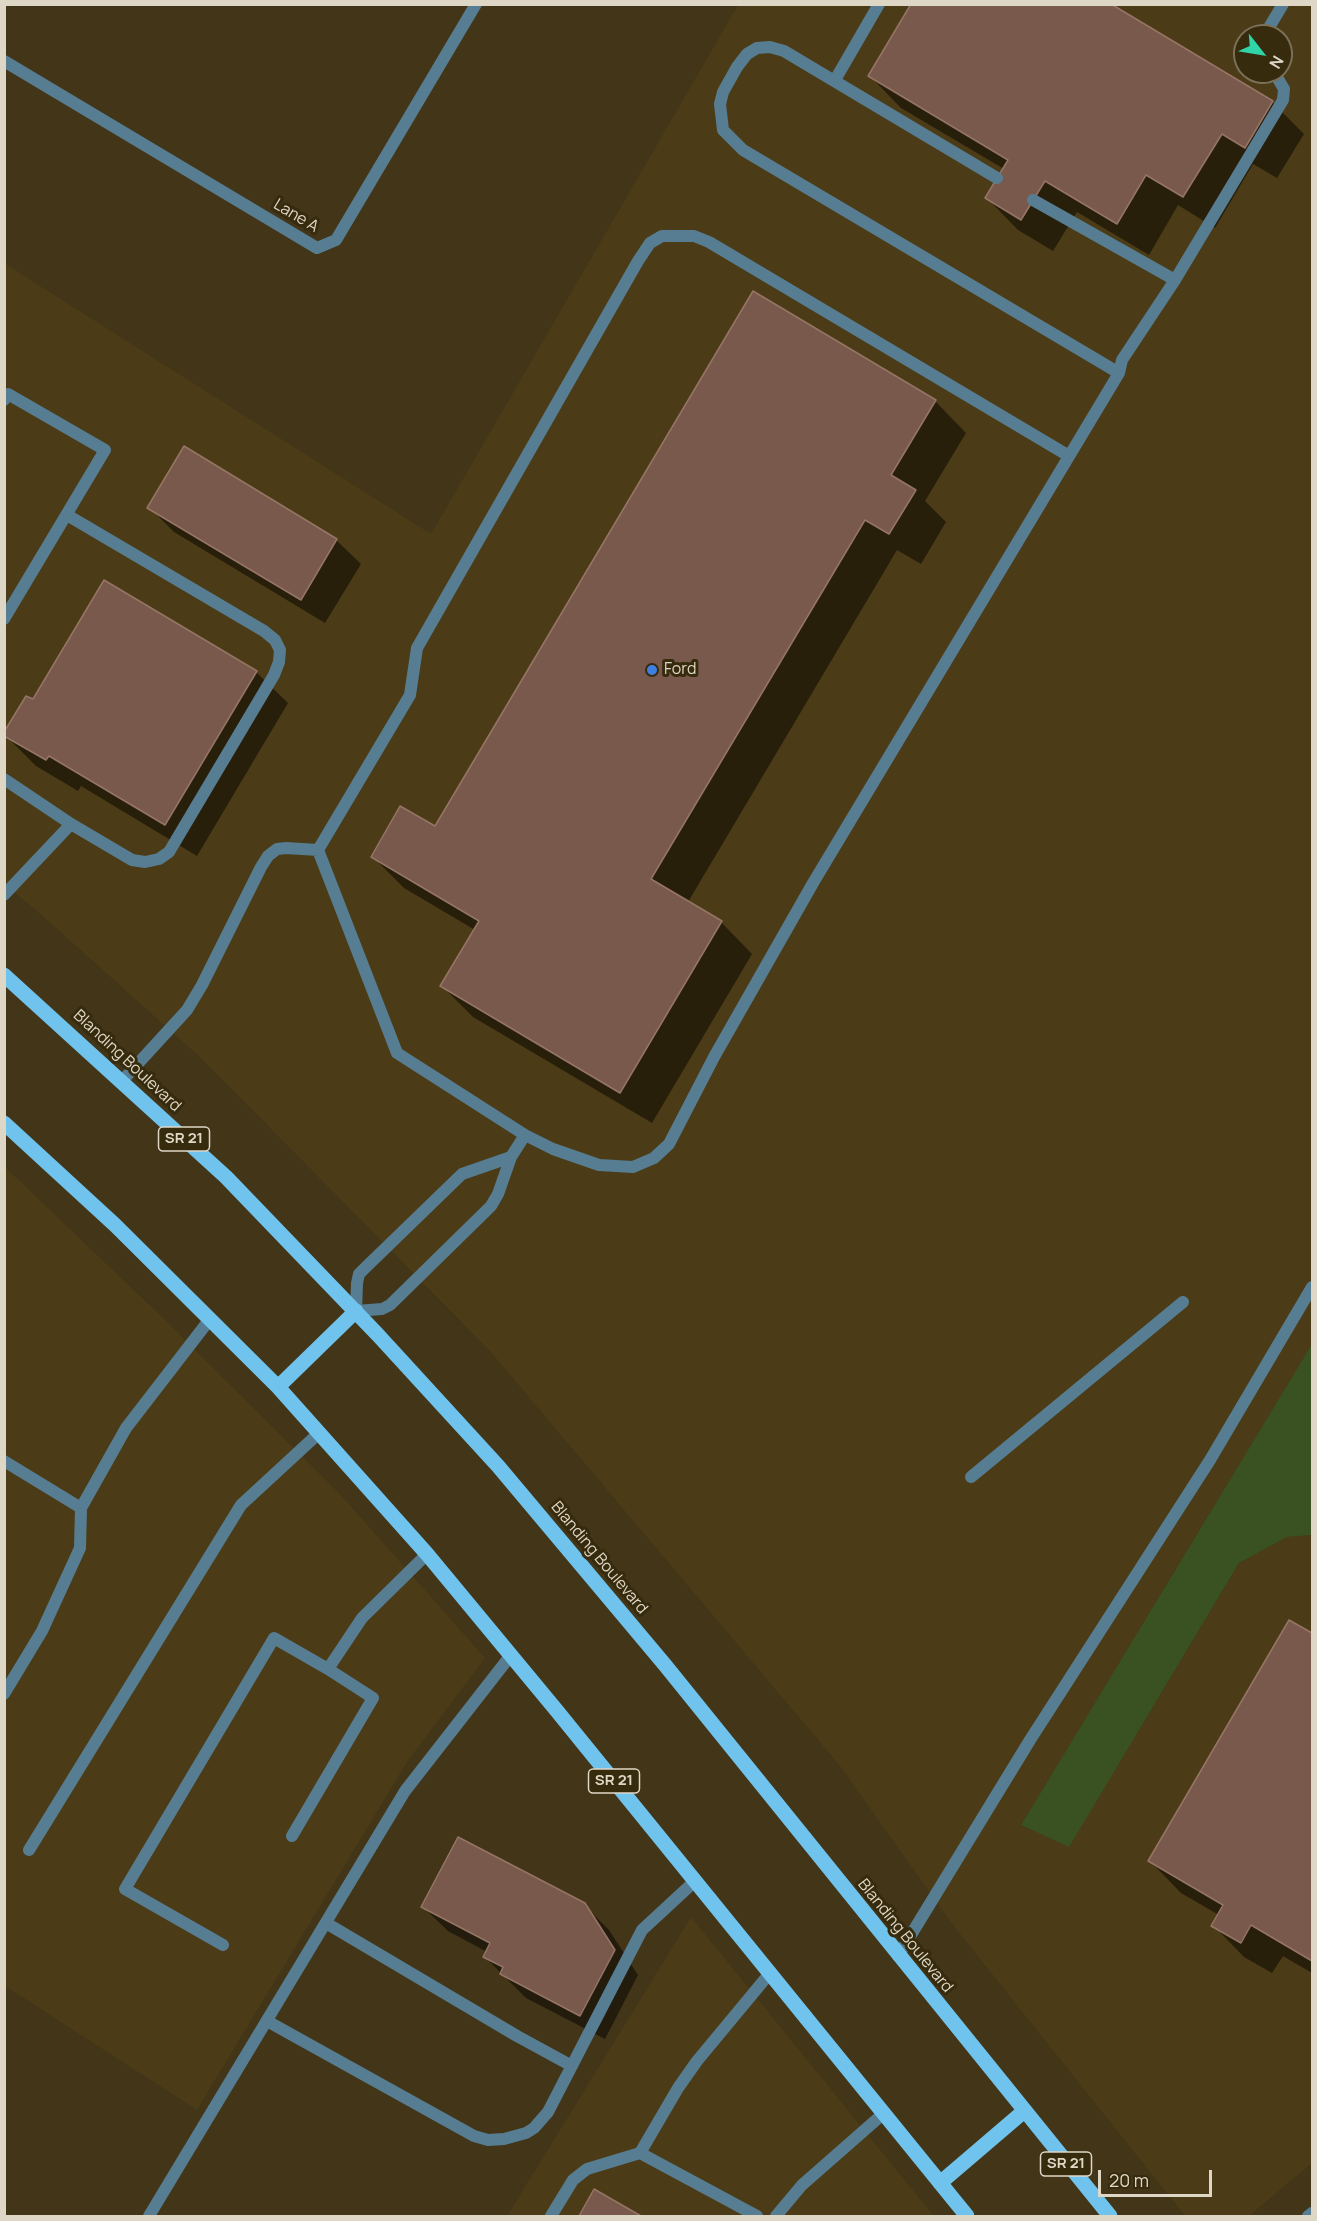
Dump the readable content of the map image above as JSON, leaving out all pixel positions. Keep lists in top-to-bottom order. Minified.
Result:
{"streets":{"main road":["Blanding Boulevard","SR 21"],"street":["Lane A"]},"places":["Ford"],"scale_bar":"20 m","north":"bottom right"}
